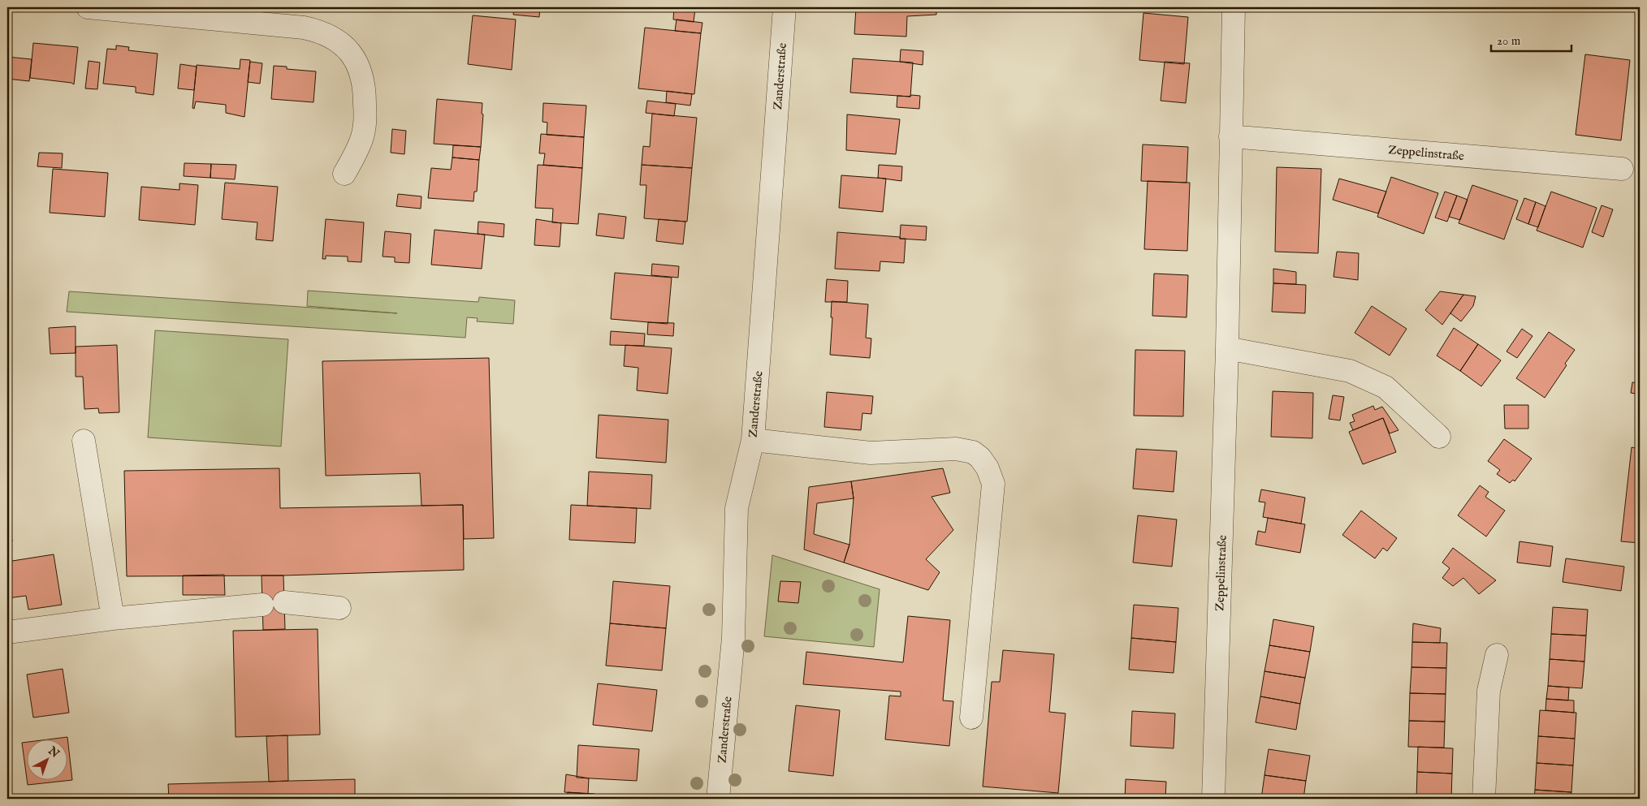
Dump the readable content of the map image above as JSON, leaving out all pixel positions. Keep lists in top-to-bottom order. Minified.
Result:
{"streets":{"street":["Zanderstraße","Zeppelinstraße"]},"scale_bar":"20 m","north":"top right"}
